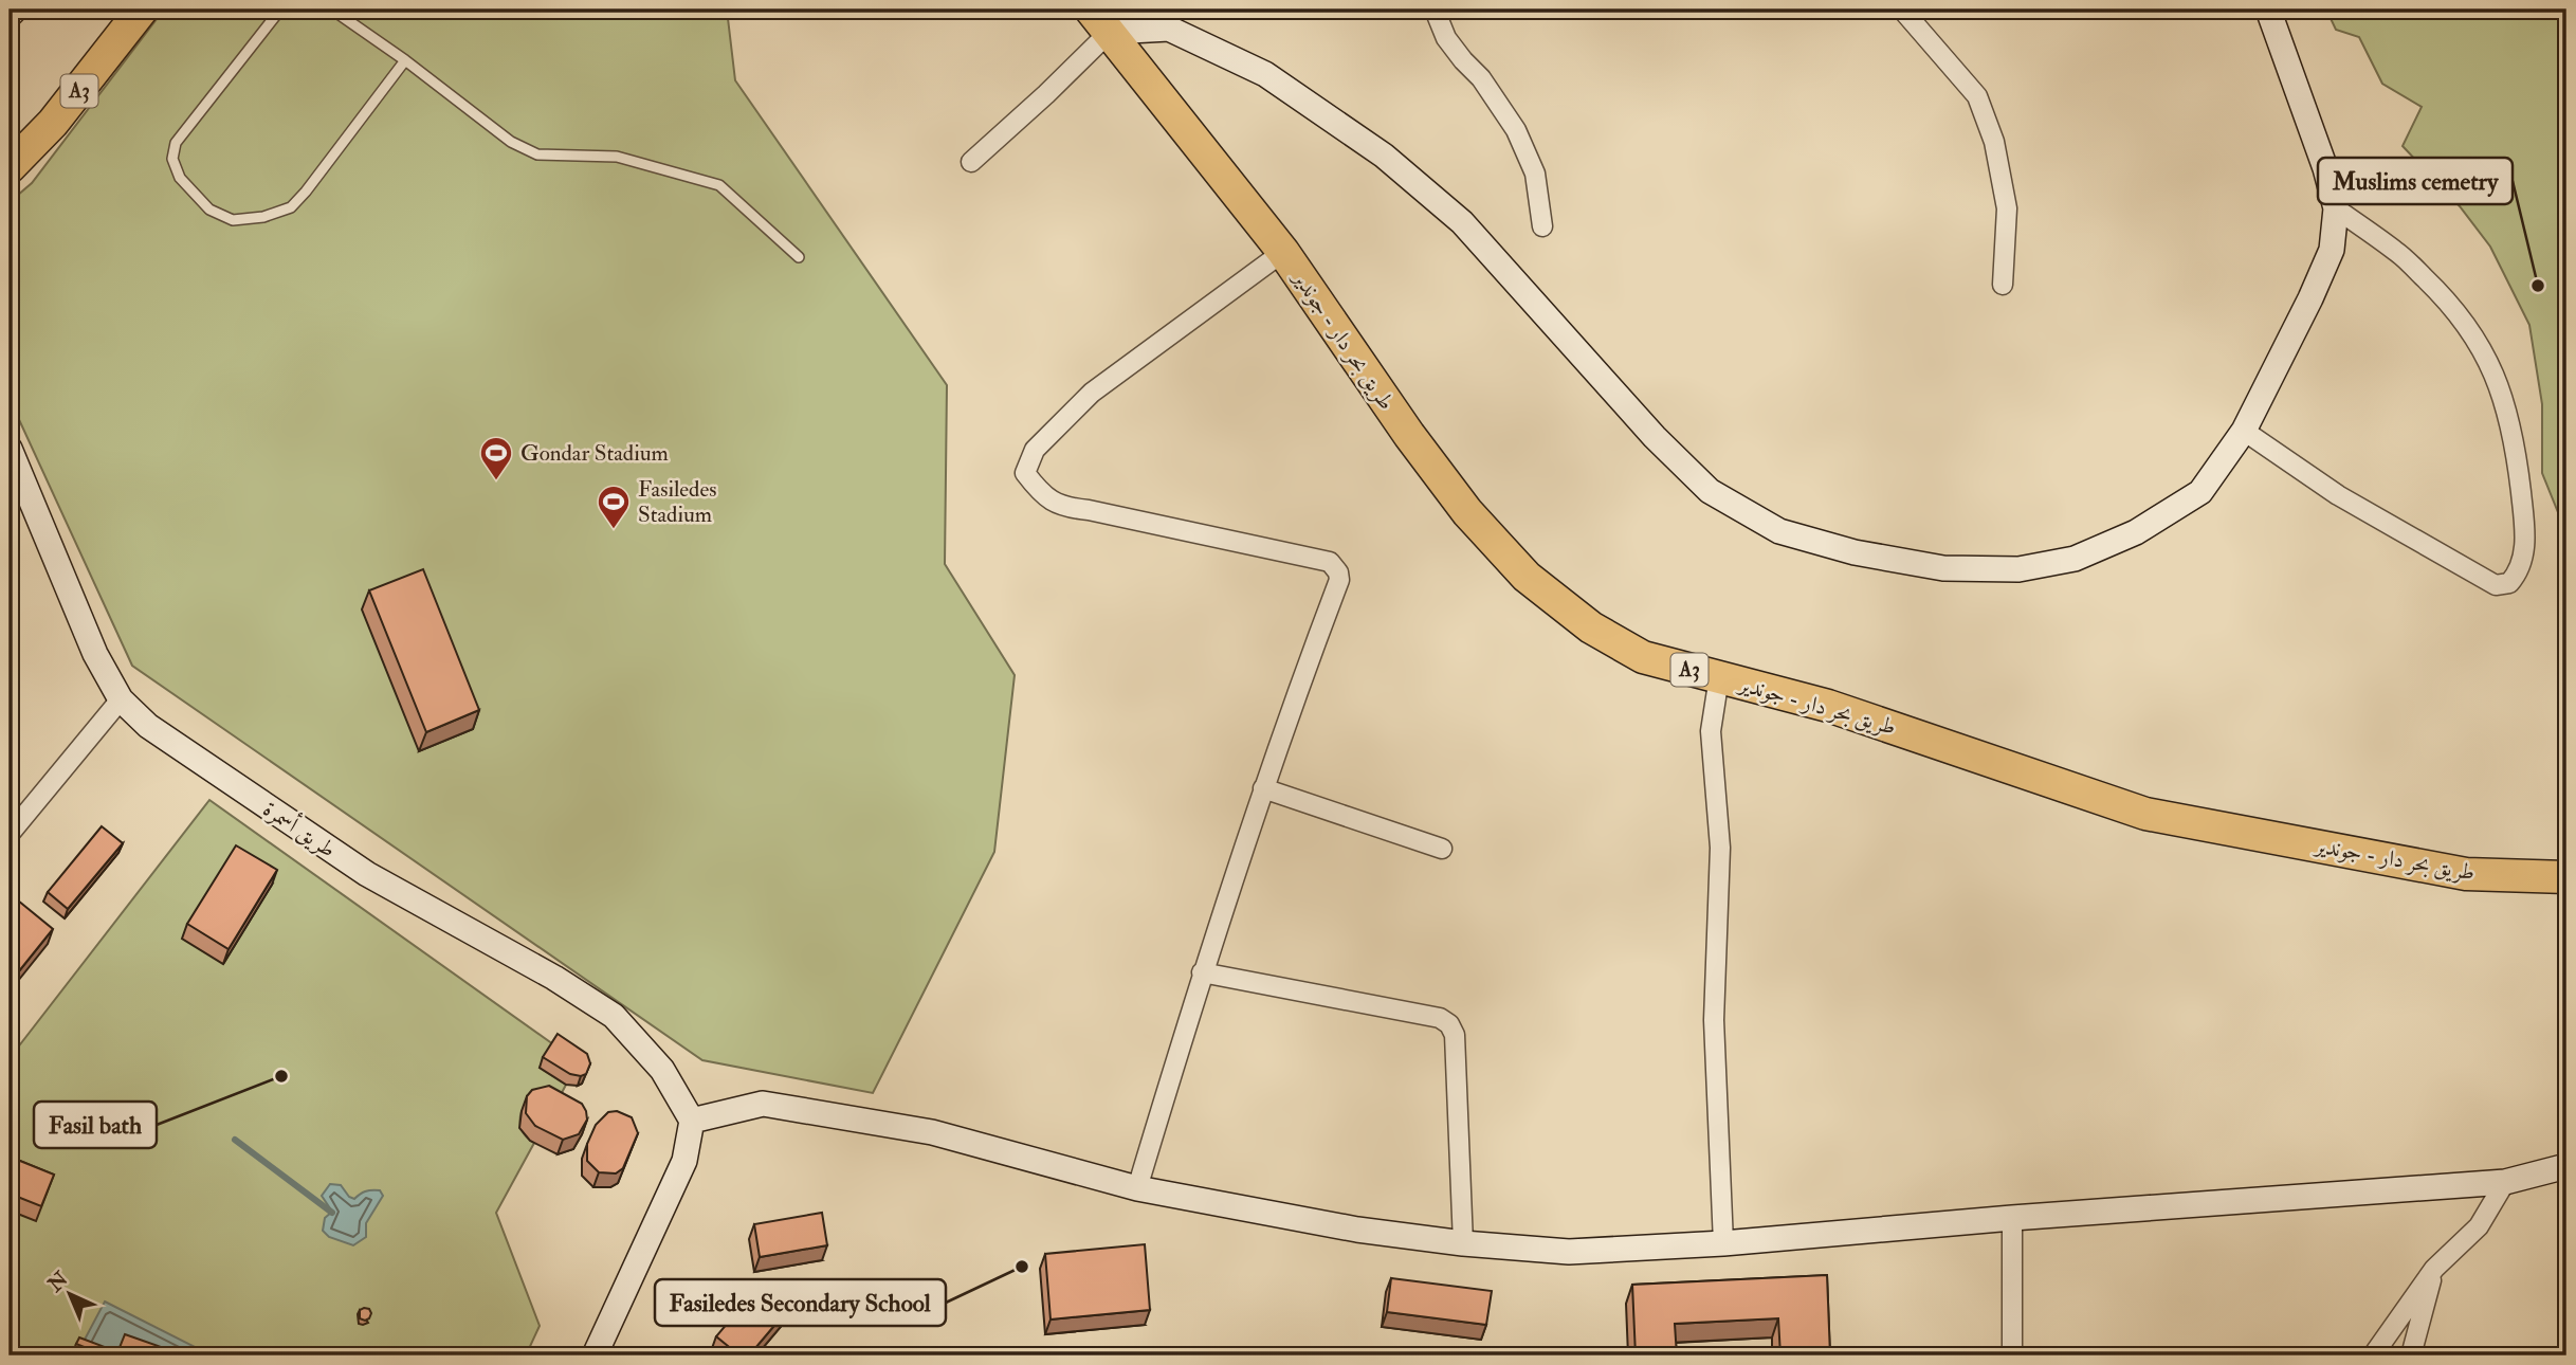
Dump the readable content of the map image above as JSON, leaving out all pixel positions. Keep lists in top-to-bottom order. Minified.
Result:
{"streets":{"highway":["A3","طريق بحر دار - جوندير"],"street":["طريق أسمرة"]},"places":{"other":["Muslims cemetry","Fasil bath","Fasiledes Secondary School"],"sports":["Gondar Stadium","Fasiledes Stadium"]},"north":"top left"}
